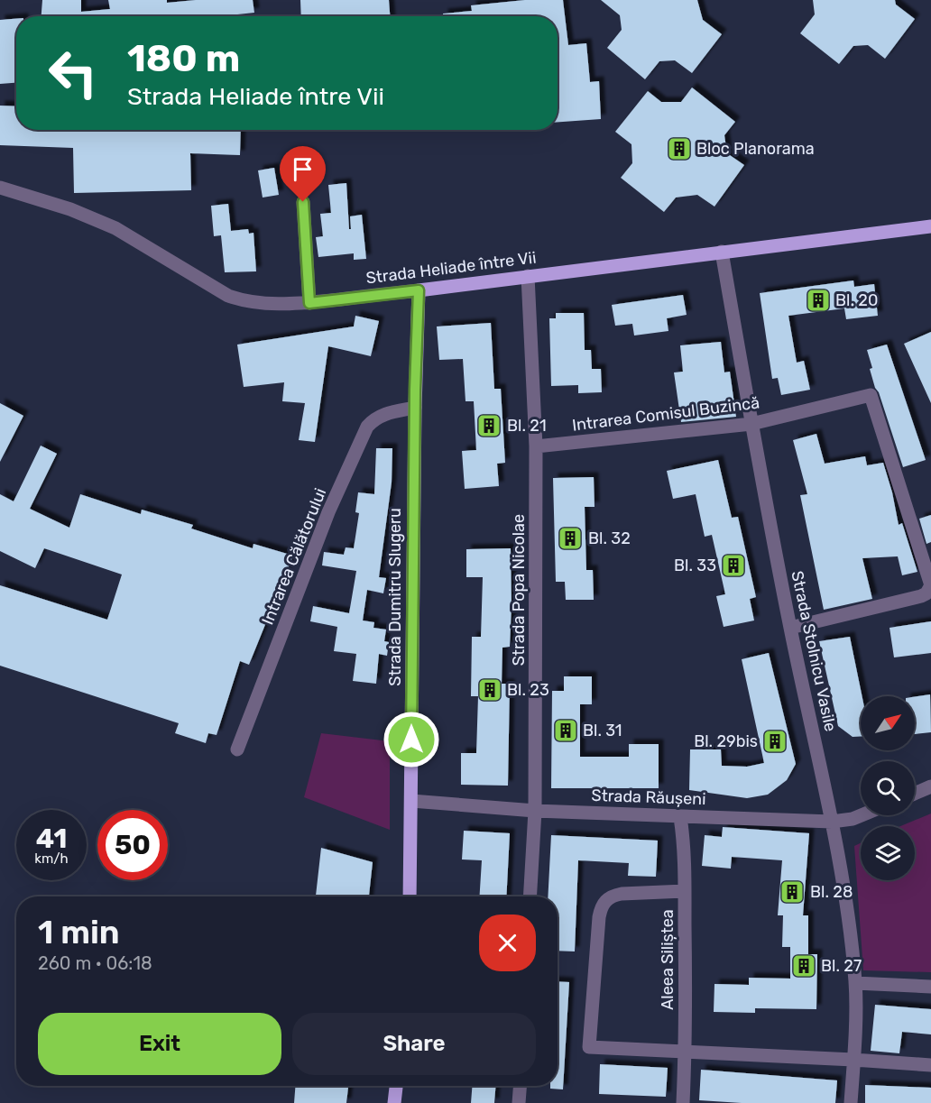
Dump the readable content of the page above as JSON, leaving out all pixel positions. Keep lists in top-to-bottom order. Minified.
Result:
{"streets":{"main road":["Strada Heliade între Vii","Strada Dumitru Slugeru"],"street":["Intrarea Comisul Buzincă","Intrarea Călătorului","Strada Popa Nicolae","Strada Stolnicu Vasile","Strada Răușeni","Aleea Siliștea"]},"crossings":[["Strada Heliade între Vii","Strada Popa Nicolae"],["Strada Heliade între Vii","Strada Dumitru Slugeru"],["Strada Heliade între Vii","Strada Stolnicu Vasile"],["Intrarea Comisul Buzincă","Strada Popa Nicolae"],["Intrarea Comisul Buzincă","Strada Stolnicu Vasile"],["Intrarea Călătorului","Strada Dumitru Slugeru"],["Strada Popa Nicolae","Strada Răușeni"],["Strada Dumitru Slugeru","Strada Răușeni"],["Strada Stolnicu Vasile","Strada Răușeni"],["Strada Răușeni","Aleea Siliștea"]],"places":{"building":["Bloc Planorama","Bl. 20","Bl. 21","Bl. 32","Bl. 33","Bl. 23","Bl. 31","Bl. 29bis","Bl. 28","Bl. 27"]},"north":"top right","page":{"turn":["180 m","Strada Heliade între Vii"],"speed":"41 km/h","limit":"50","heading":["1 min","260 m · 06:18"],"buttons":["Exit","Share"]}}
